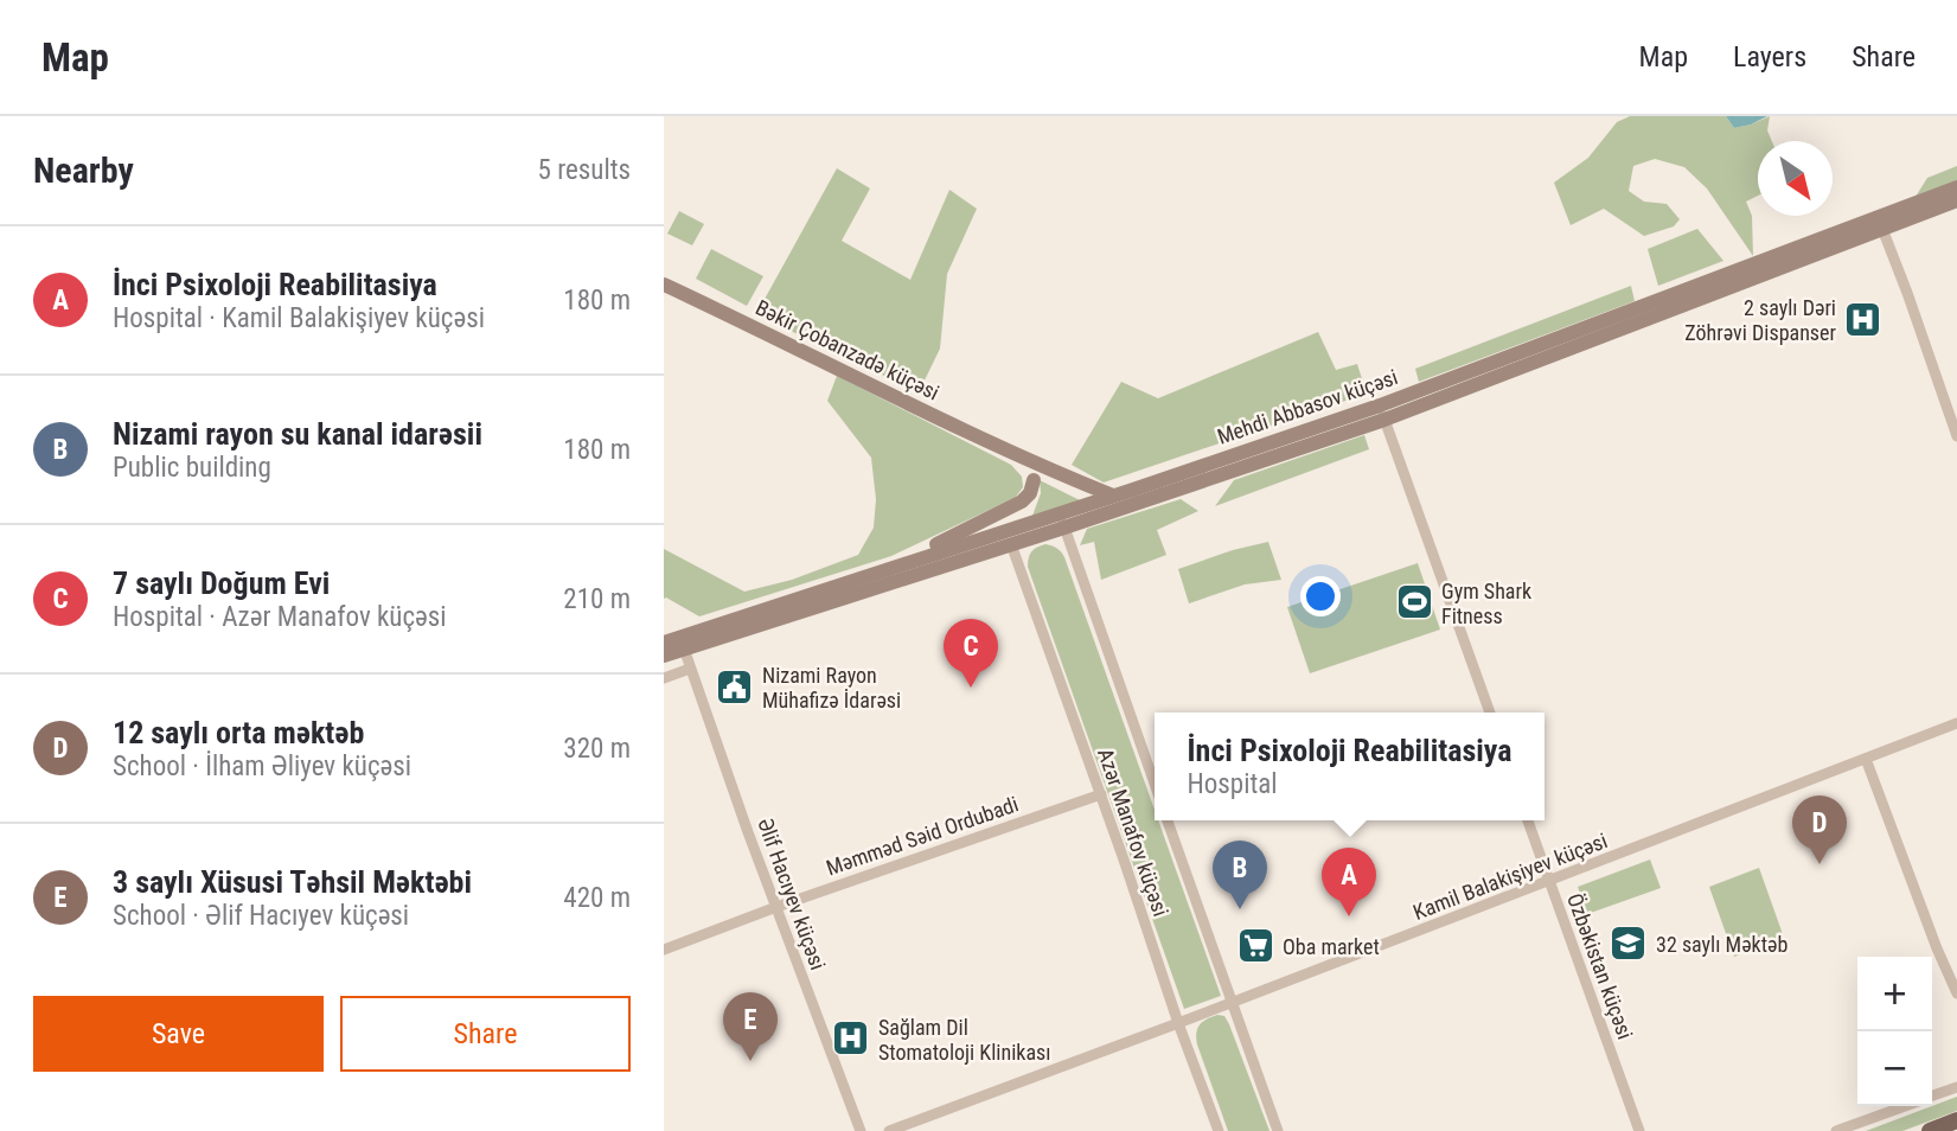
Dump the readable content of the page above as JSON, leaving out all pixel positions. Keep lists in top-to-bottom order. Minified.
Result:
{"streets":{"street":["Bəkir Çobanzadə küçəsi","Mehdi Abbasov küçəsi","Azər Manafov küçəsi","Məmməd Səid Ordubadi","Kamil Balakişiyev küçəsi","Əlif Hacıyev küçəsi","Özbəkistan küçəsi"]},"crossings":[["Mehdi Abbasov küçəsi","Azər Manafov küçəsi"],["Mehdi Abbasov küçəsi","Əlif Hacıyev küçəsi"],["Azər Manafov küçəsi","Məmməd Səid Ordubadi"],["Azər Manafov küçəsi","Kamil Balakişiyev küçəsi"],["Məmməd Səid Ordubadi","Əlif Hacıyev küçəsi"],["Kamil Balakişiyev küçəsi","Özbəkistan küçəsi"]],"places":{"hospital":["2 saylı Dəri Zöhrəvi Dispanser","Sağlam Dil Stomatoloji Klinikası"],"sports":["Gym Shark Fitness"],"public building":["Nizami Rayon Mühafizə İdarəsi"],"school or university":["32 saylı Məktəb"],"supermarket":["Oba market"]},"north":"bottom right","page":{"header":"Map","nav":["Map","Layers","Share"],"heading":["Nearby","5 results"],"list":[{"mark":"A","name":"İnci Psixoloji Reabilitasiya","note":"Hospital · Kamil Balakişiyev küçəsi","value":"180 m"},{"mark":"B","name":"Nizami rayon su kanal idarəsii","note":"Public building","value":"180 m"},{"mark":"C","name":"7 saylı Doğum Evi","note":"Hospital · Azər Manafov küçəsi","value":"210 m"},{"mark":"D","name":"12 saylı orta məktəb","note":"School · İlham Əliyev küçəsi","value":"320 m"},{"mark":"E","name":"3 saylı Xüsusi Təhsil Məktəbi","note":"School · Əlif Hacıyev küçəsi","value":"420 m"}],"pins":["C","D","B","A","E"],"popup":["İnci Psixoloji Reabilitasiya","Hospital"],"map_buttons":["+","−"],"buttons":["Save","Share"]}}
